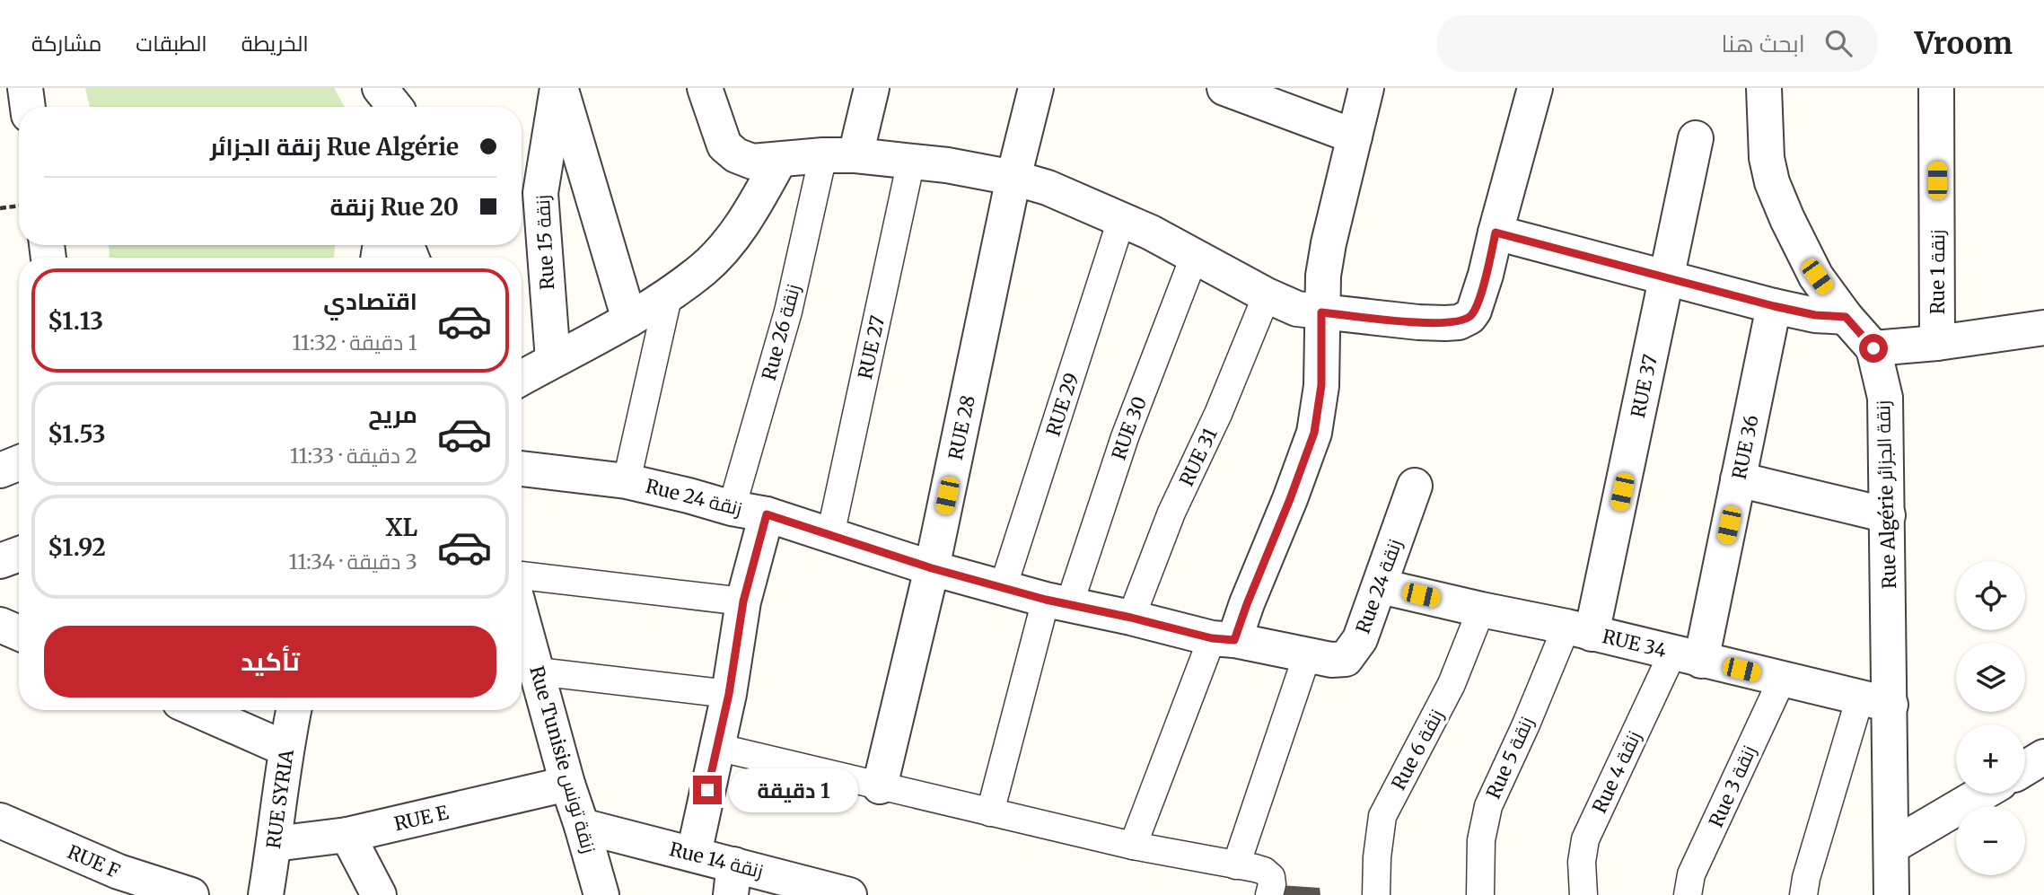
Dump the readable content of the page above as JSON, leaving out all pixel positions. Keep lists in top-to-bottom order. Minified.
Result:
{"streets":{"street":["Rue 15 زنقة","Rue 1 زنقة","Rue 26 زنقة","RUE 27","RUE 37","RUE 29","RUE 28","RUE 30","RUE 36","RUE 31","Rue Algérie زنقة الجزائر","Rue 24 زنقة","RUE 34","Rue 6 زنقة","Rue 5 زنقة","Rue Tunisie زنقة تونس","Rue 4 زنقة","Rue 3 زنقة","RUE SYRIA","RUE E","Rue 14 زنقة","RUE F"]},"crossings":[["Rue 26 زنقة","Rue 24 زنقة"],["RUE 27","Rue 24 زنقة"],["RUE 37","RUE 34"],["RUE 37","Rue 5 زنقة"],["RUE 29","Rue 24 زنقة"],["RUE 28","Rue 24 زنقة"],["RUE 30","Rue 24 زنقة"],["RUE 36","RUE 34"],["RUE 36","Rue 4 زنقة"],["RUE 31","Rue 24 زنقة"],["Rue Algérie زنقة الجزائر","RUE 34"],["Rue 24 زنقة","RUE 34"],["RUE 34","Rue 6 زنقة"],["RUE 34","Rue 5 زنقة"],["RUE 34","Rue 4 زنقة"],["RUE 34","Rue 3 زنقة"],["Rue Tunisie زنقة تونس","RUE E"],["Rue Tunisie زنقة تونس","Rue 14 زنقة"],["RUE SYRIA","RUE E"]],"page":{"header":"Vroom","search":"ابحث هنا","nav":["الخريطة","الطبقات","مشاركة"],"banner":["Rue Algérie زنقة الجزائر","Rue 20 زنقة"],"list":[{"name":"اقتصادي","note":"1 دقيقة · 11:32","value":"$1.13"},{"name":"مريح","note":"2 دقيقة · 11:33","value":"$1.53"},{"name":"XL","note":"3 دقيقة · 11:34","value":"$1.92"}],"map_buttons":["+","−"],"buttons":"تأكيد","bubble":"1 دقيقة"}}
